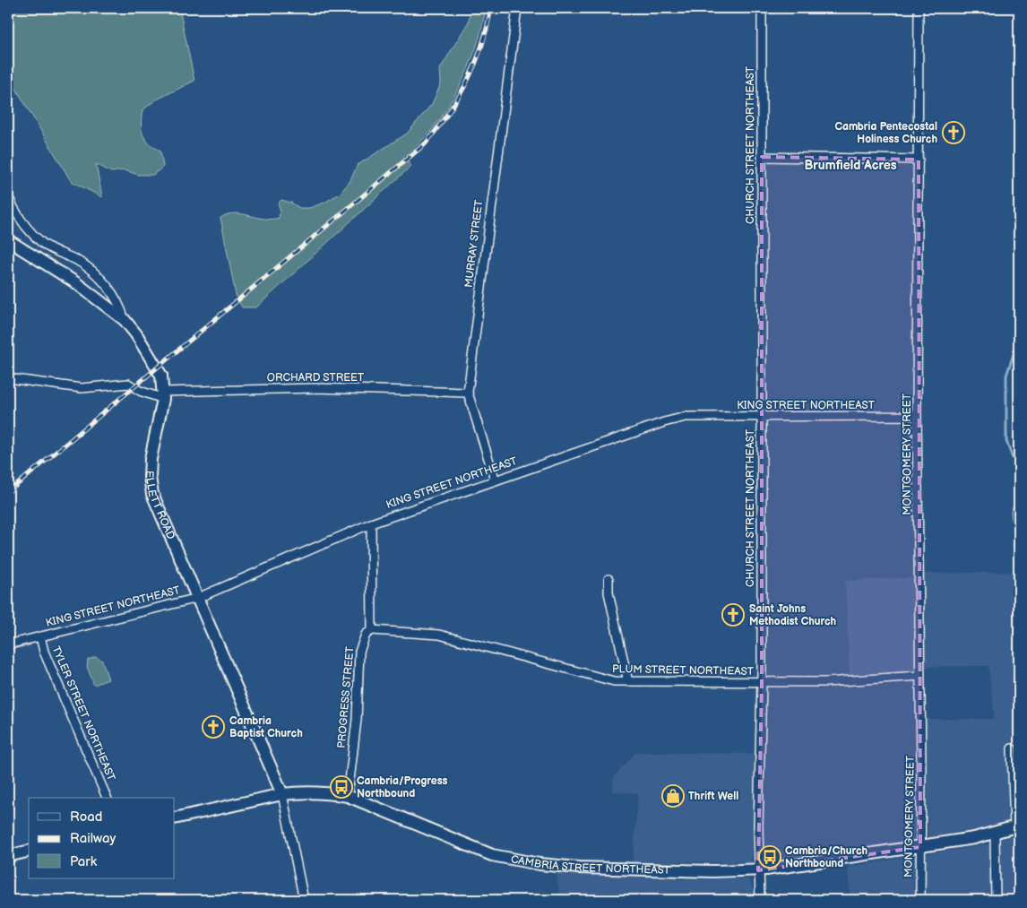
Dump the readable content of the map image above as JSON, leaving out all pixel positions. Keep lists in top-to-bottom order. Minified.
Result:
{"streets":{"main road":["ELLETT ROAD","CAMBRIA STREET NORTHEAST"],"street":["CHURCH STREET NORTHEAST","MURRAY STREET","ORCHARD STREET","KING STREET NORTHEAST","MONTGOMERY STREET","PLUM STREET NORTHEAST","PROGRESS STREET","TYLER STREET NORTHEAST"]},"crossings":[["CHURCH STREET NORTHEAST","KING STREET NORTHEAST"],["CHURCH STREET NORTHEAST","PLUM STREET NORTHEAST"],["CHURCH STREET NORTHEAST","CAMBRIA STREET NORTHEAST"],["MURRAY STREET","ORCHARD STREET"],["MURRAY STREET","KING STREET NORTHEAST"],["ORCHARD STREET","ELLETT ROAD"],["KING STREET NORTHEAST","MONTGOMERY STREET"],["KING STREET NORTHEAST","ELLETT ROAD"],["KING STREET NORTHEAST","TYLER STREET NORTHEAST"],["MONTGOMERY STREET","PLUM STREET NORTHEAST"],["MONTGOMERY STREET","CAMBRIA STREET NORTHEAST"],["ELLETT ROAD","CAMBRIA STREET NORTHEAST"],["PLUM STREET NORTHEAST","PROGRESS STREET"],["PROGRESS STREET","CAMBRIA STREET NORTHEAST"]],"districts":["Brumfield Acres"],"places":{"church":["Cambria Pentecostal Holiness Church","Saint Johns Methodist Church","Cambria Baptist Church"],"bus stop":["Cambria/Progress Northbound","Cambria/Church Northbound"],"shop":["Thrift Well"]},"legend":["Road","Railway","Park"]}
